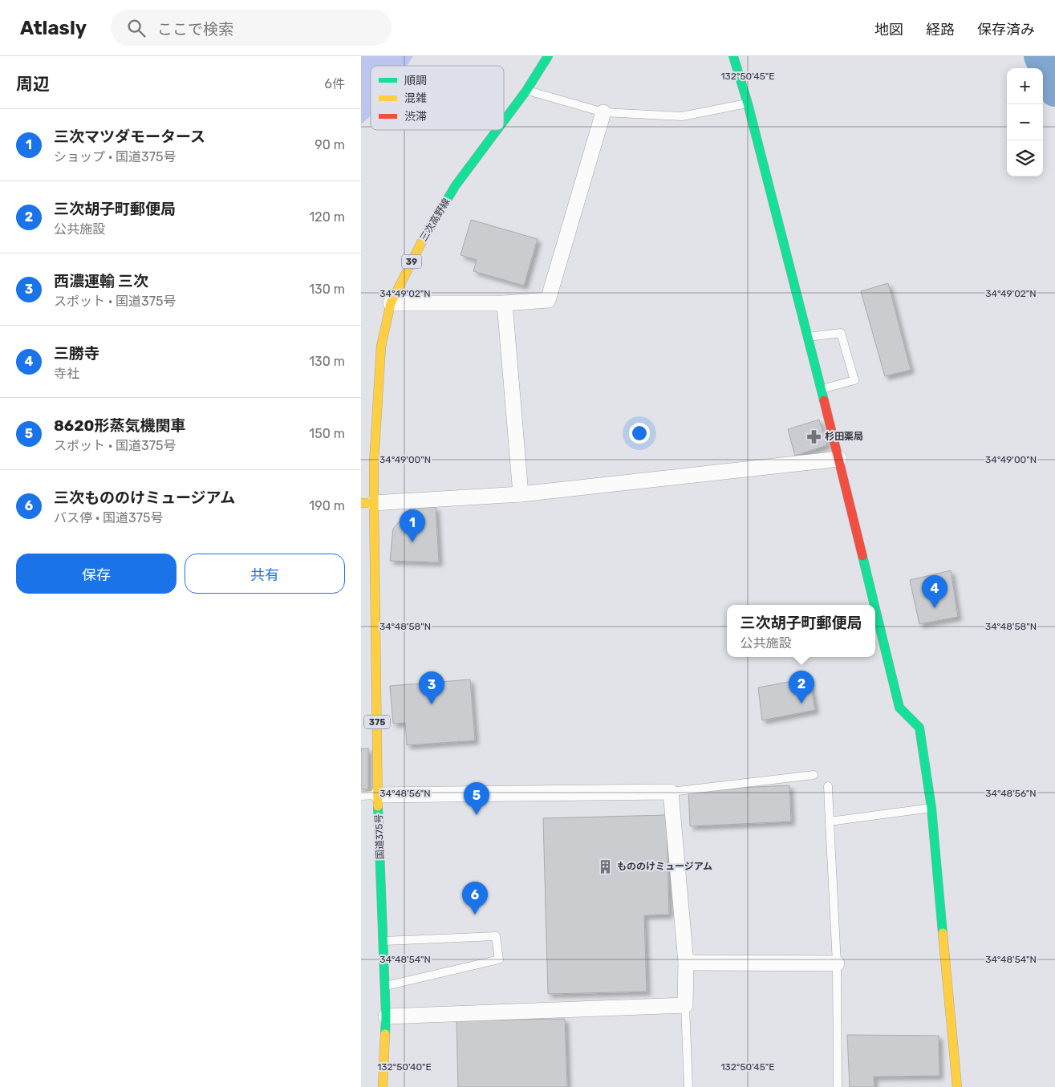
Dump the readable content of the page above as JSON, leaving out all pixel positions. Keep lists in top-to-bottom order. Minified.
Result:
{"streets":{"main road":["三次高野線","39","375","国道375号"]},"crossings":[["三次高野線","国道375号"]],"places":{"pharmacy":["杉田薬局"],"building":["もののけミュージアム"]},"legend":["順調","混雑","渋滞"],"page":{"header":"Atlasly","search":"ここで検索","nav":["地図","経路","保存済み"],"heading":["周辺","6件"],"map_buttons":["+","−"],"list":[{"mark":"1","name":"三次マツダモータース","note":"ショップ · 国道375号","value":"90 m"},{"mark":"2","name":"三次胡子町郵便局","note":"公共施設","value":"120 m"},{"mark":"3","name":"西濃運輸 三次","note":"スポット · 国道375号","value":"130 m"},{"mark":"4","name":"三勝寺","note":"寺社","value":"130 m"},{"mark":"5","name":"8620形蒸気機関車","note":"スポット · 国道375号","value":"150 m"},{"mark":"6","name":"三次もののけミュージアム","note":"バス停 · 国道375号","value":"190 m"}],"pins":["1","4","2","3","5","6"],"buttons":["保存","共有"],"popup":["三次胡子町郵便局","公共施設"]},"coordinates":["132°50'45\"E","34°49'02\"N","34°49'00\"N","34°48'58\"N","34°48'56\"N","34°48'54\"N","132°50'40\"E"]}
